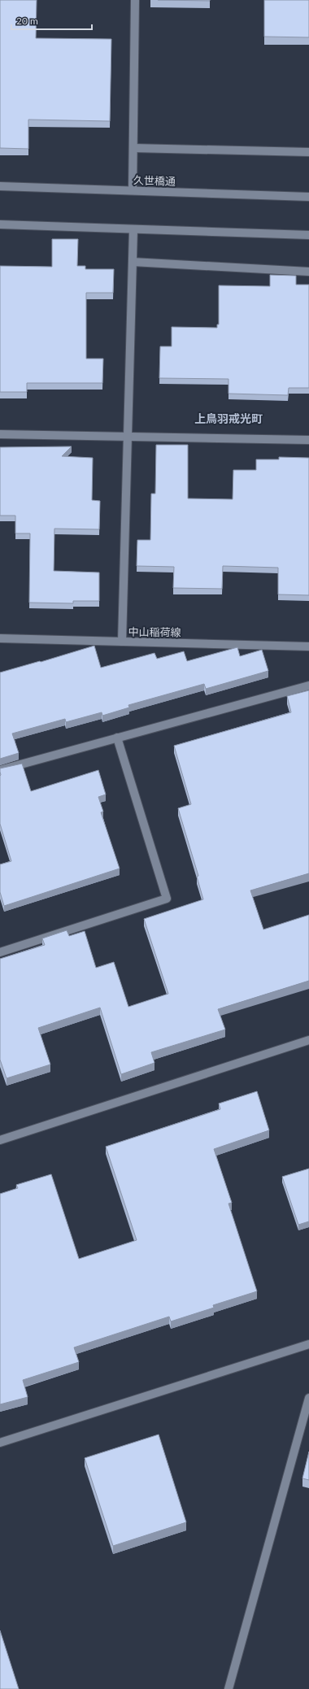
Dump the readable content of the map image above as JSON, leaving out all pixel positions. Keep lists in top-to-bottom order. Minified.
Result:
{"streets":{"street":["久世橋通","中山稲荷線"]},"districts":["上鳥羽戒光町"],"scale_bar":"20 m"}
